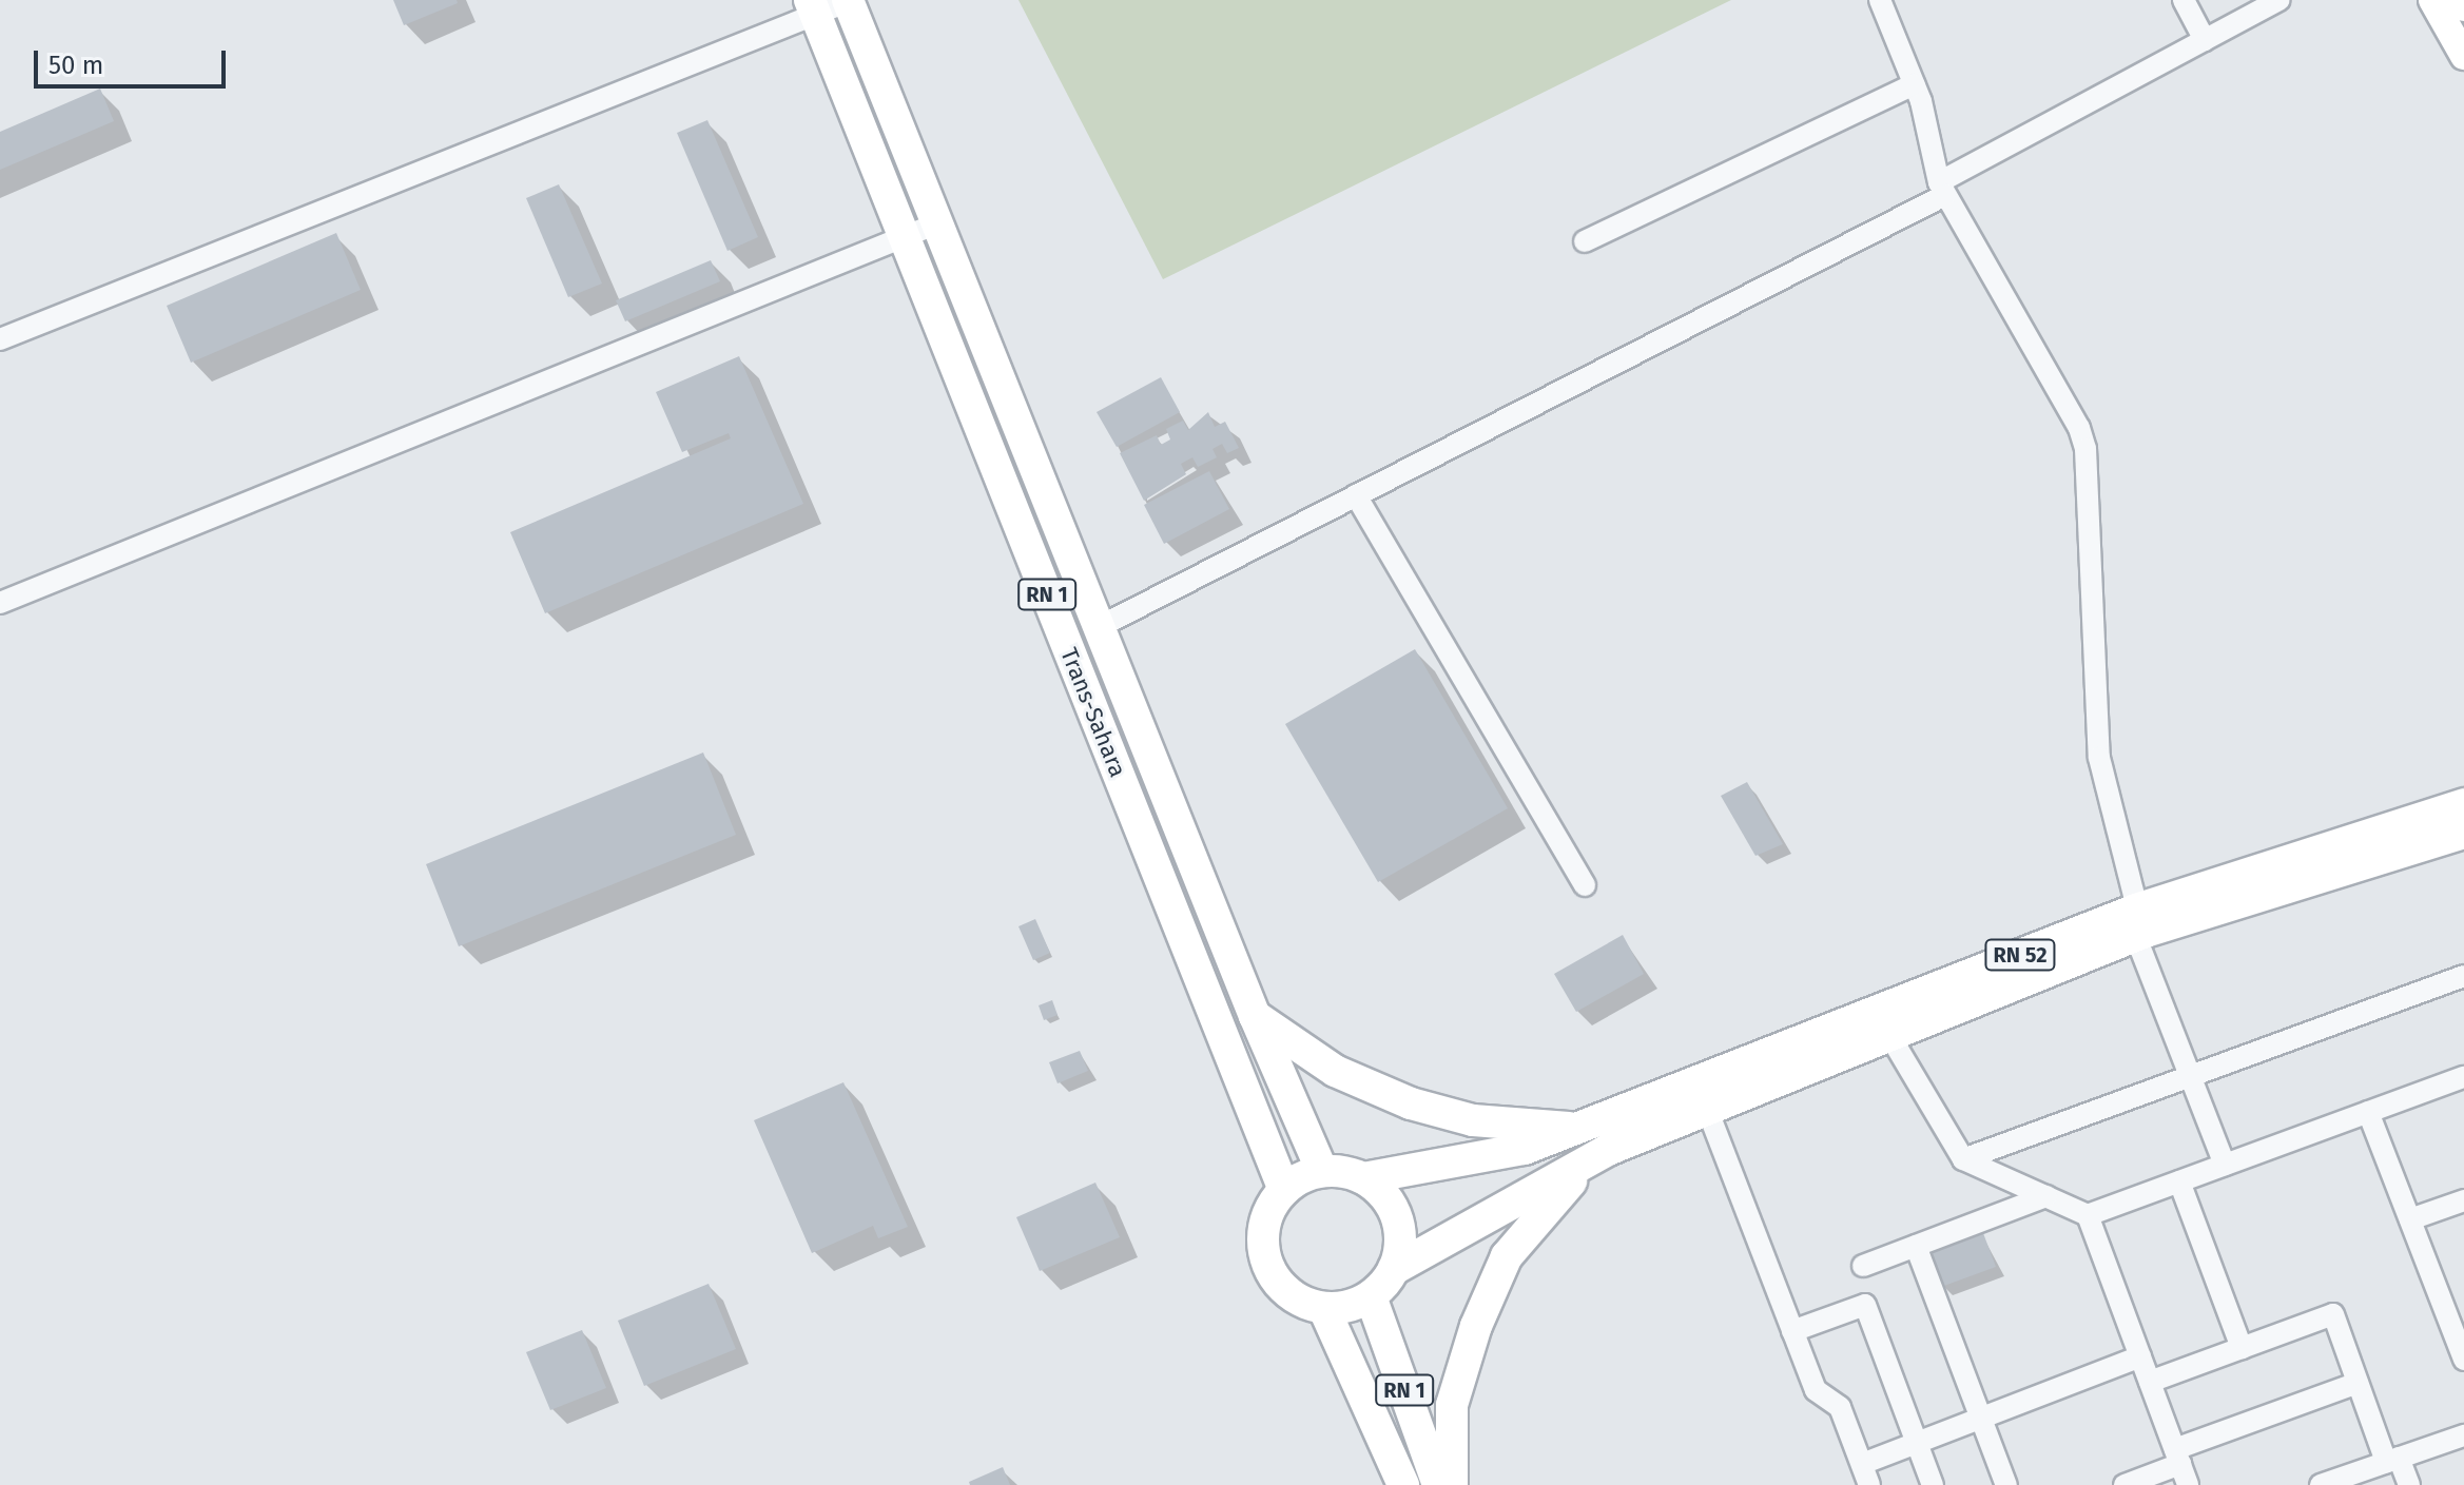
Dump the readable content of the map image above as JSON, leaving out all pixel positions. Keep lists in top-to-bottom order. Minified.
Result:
{"streets":{"main road":["RN 1","Trans-Sahara","RN 52"]},"crossings":[["RN 1","Trans-Sahara"]],"scale_bar":"50 m"}
